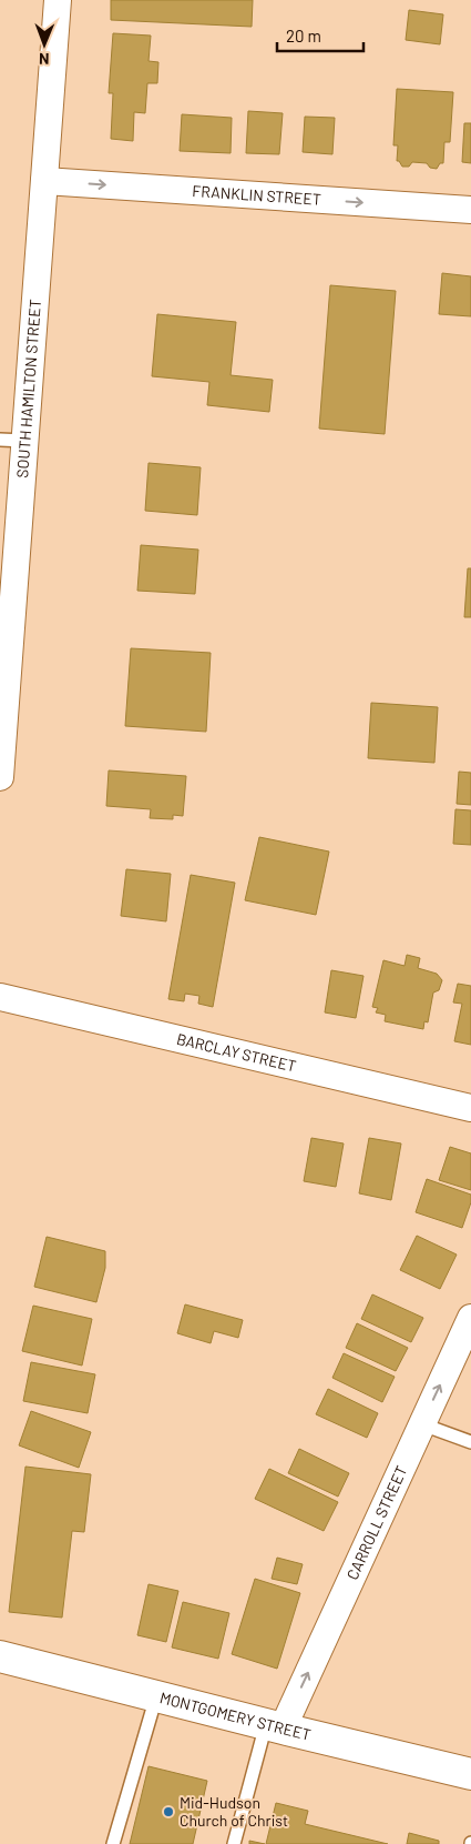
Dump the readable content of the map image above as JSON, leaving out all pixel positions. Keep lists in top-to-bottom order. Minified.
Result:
{"streets":{"street":["FRANKLIN STREET","SOUTH HAMILTON STREET","BARCLAY STREET","CARROLL STREET","MONTGOMERY STREET"]},"crossings":[["FRANKLIN STREET","SOUTH HAMILTON STREET"],["CARROLL STREET","MONTGOMERY STREET"]],"one_way":["FRANKLIN STREET","CARROLL STREET"],"places":["Mid-Hudson Church of Christ"],"scale_bar":"20 m","north":"bottom"}
